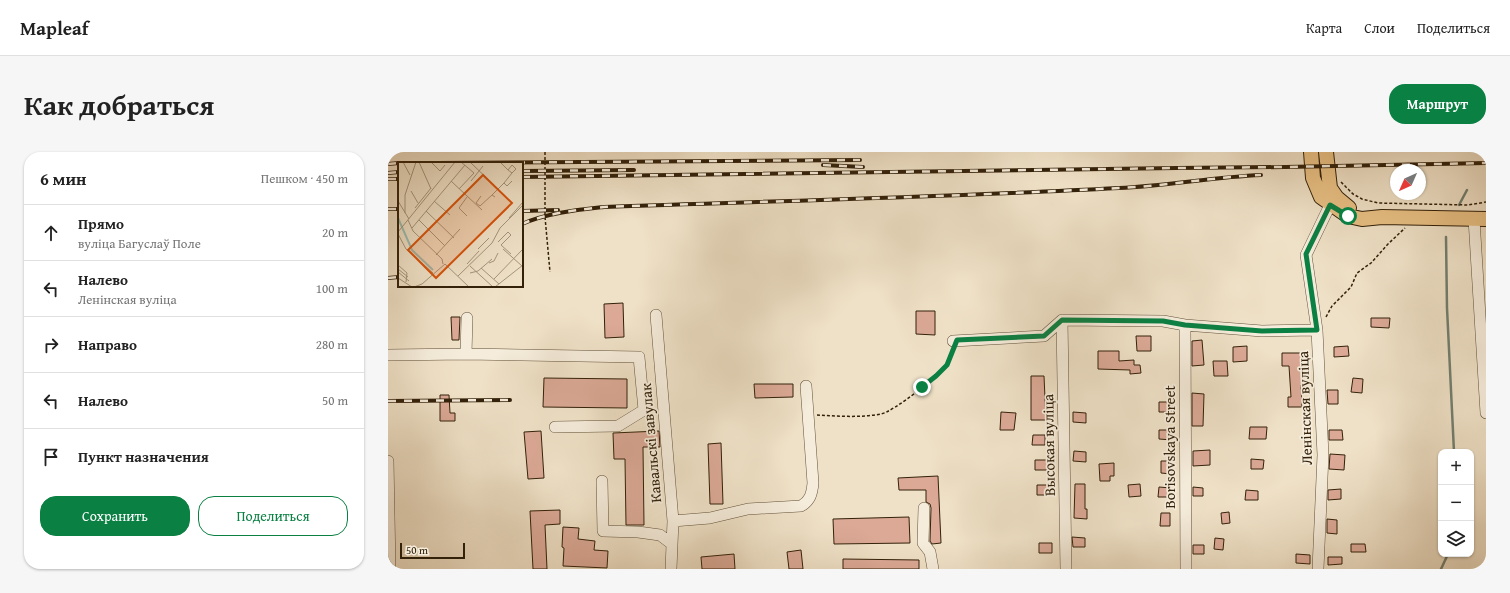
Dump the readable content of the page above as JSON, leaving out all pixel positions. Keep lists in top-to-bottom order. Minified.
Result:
{"streets":{"street":["Ленінская вуліца","Кавальскі завулак","Высокая вуліца","Borisovskaya Street"]},"scale_bar":"50 m","north":"bottom left","page":{"header":"Mapleaf","nav":["Карта","Слои","Поделиться"],"title":"Как добраться","buttons":["Маршрут",["Сохранить","Поделиться"]],"heading":["6 мин","Пешком · 450 m"],"list":[["Прямо","вуліца Багуслаў Поле","20 m"],["Налево","Ленінская вуліца","100 m"],["Направо","280 m"],["Налево","50 m"],"Пункт назначения"],"map_buttons":["+","−"],"scale":"50 m"}}
